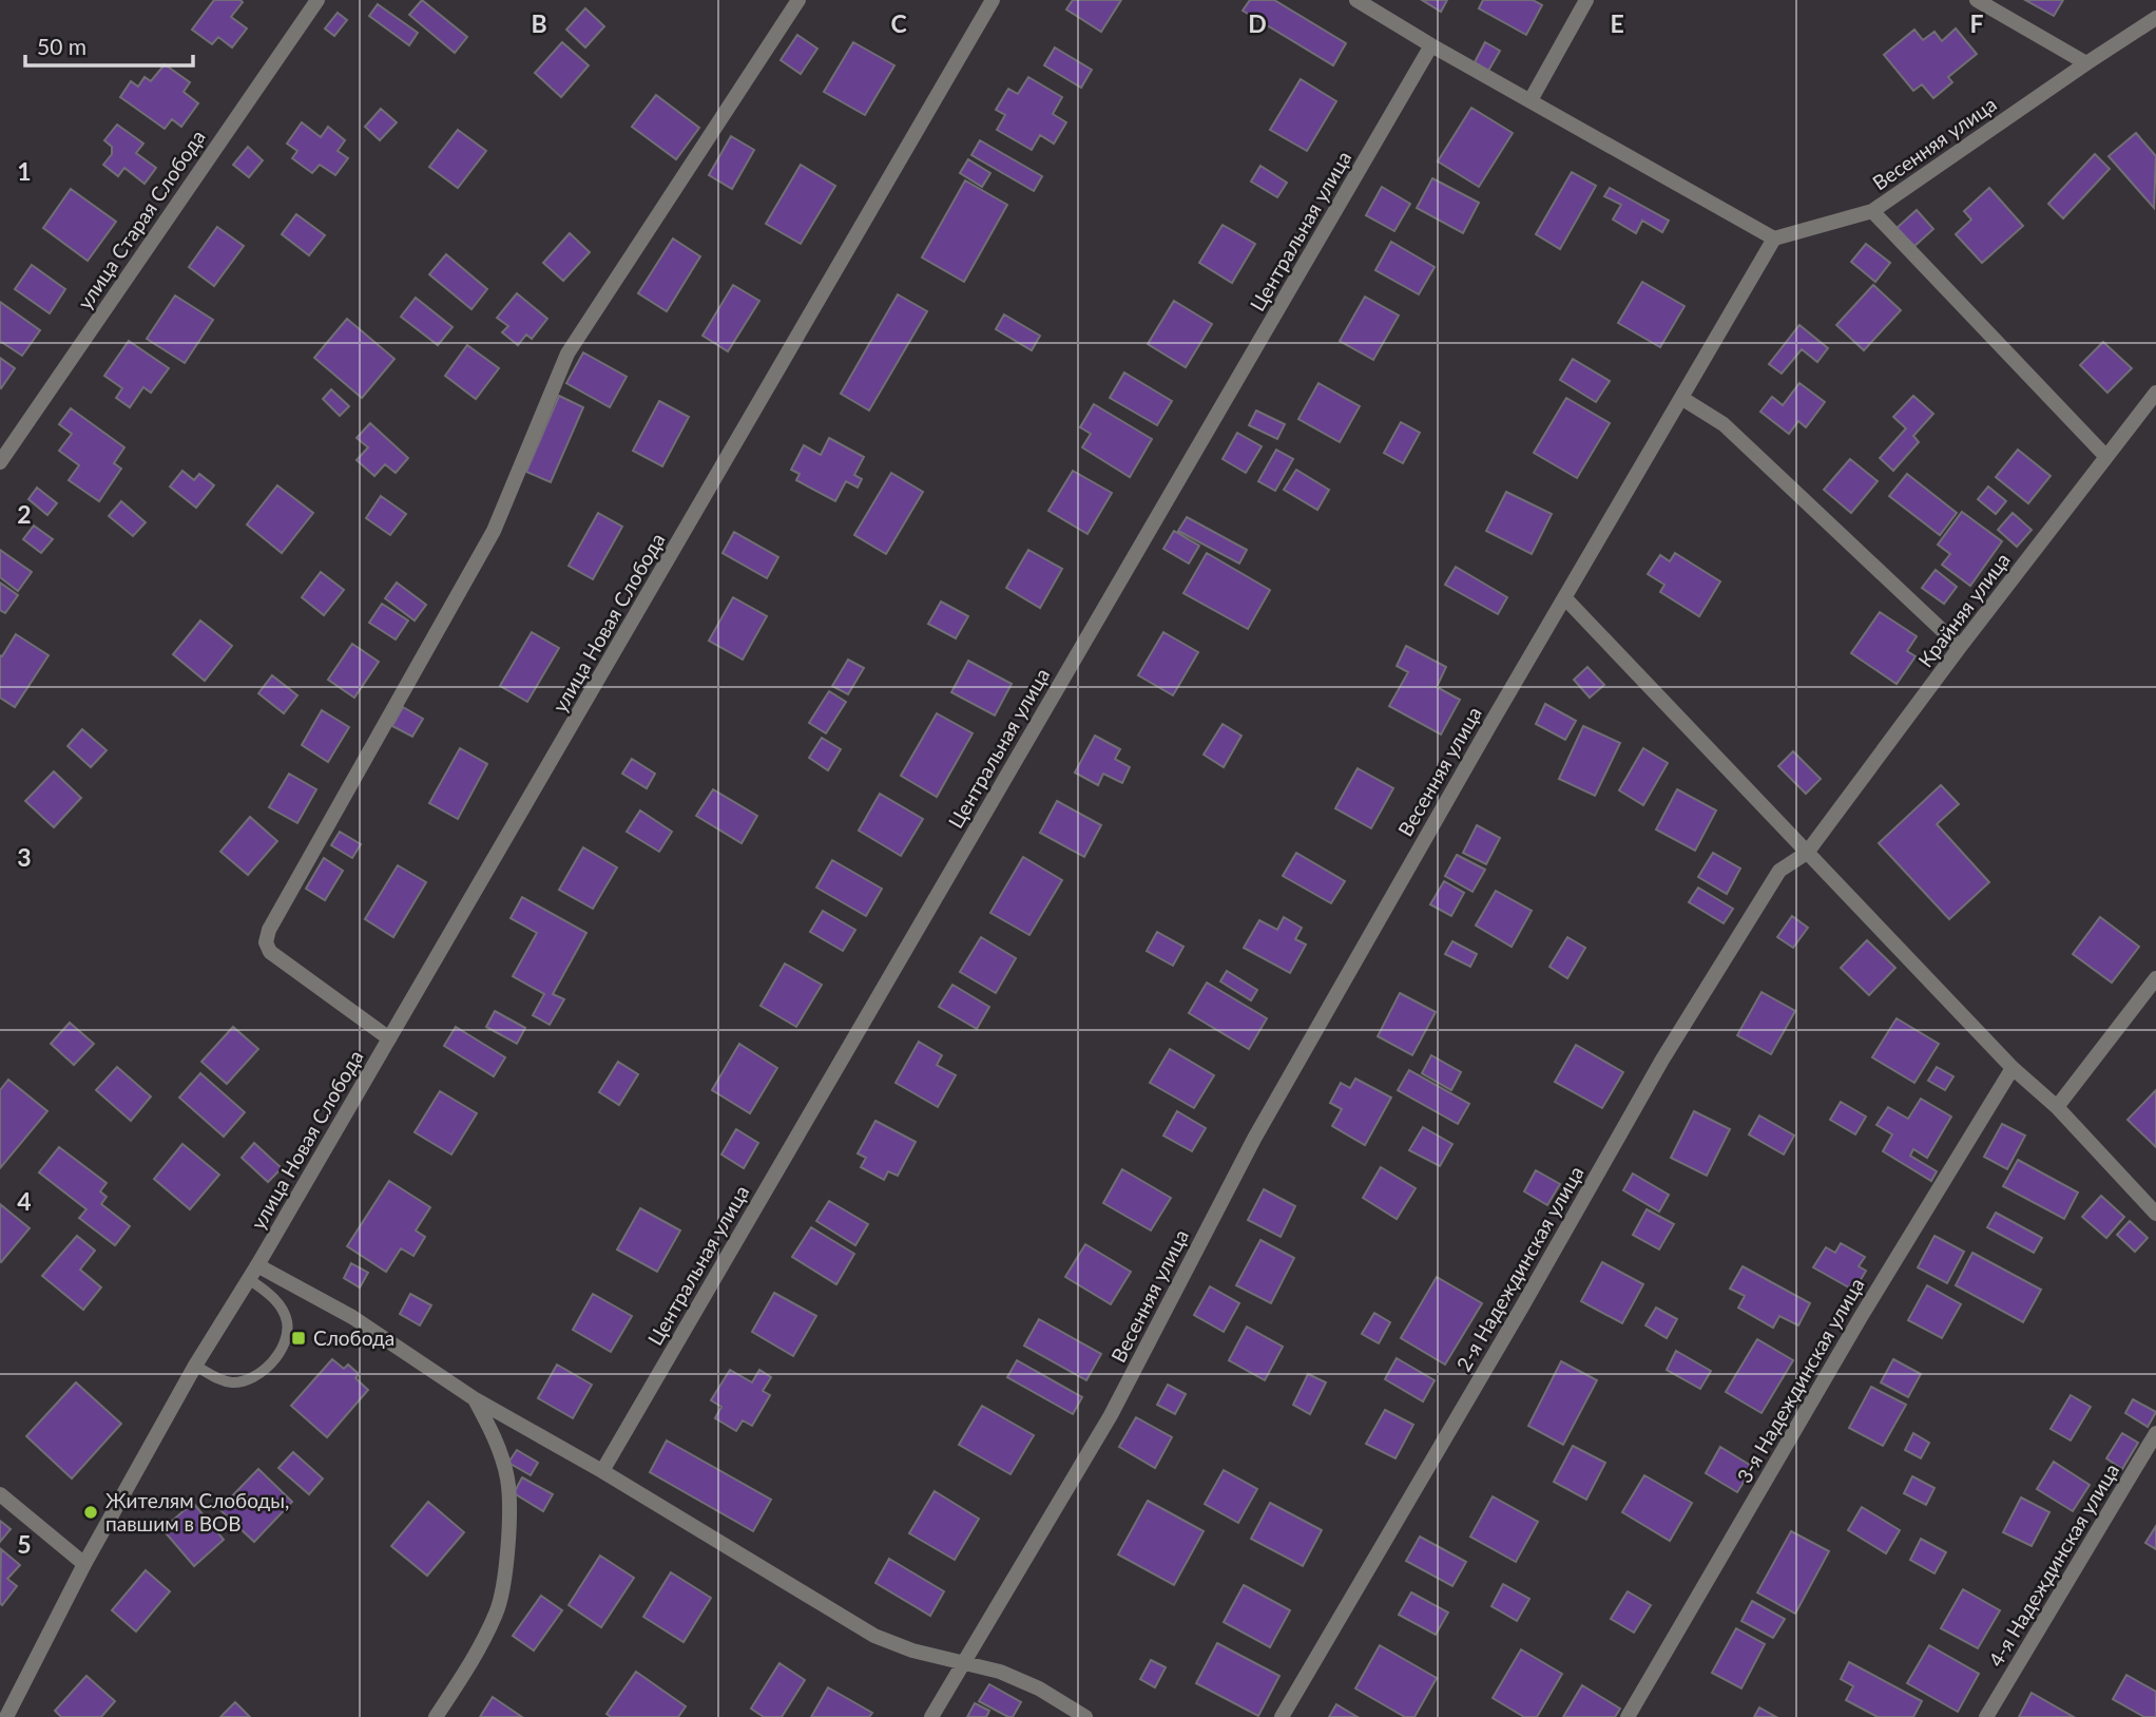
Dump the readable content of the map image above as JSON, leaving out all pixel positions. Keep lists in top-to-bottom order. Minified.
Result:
{"streets":{"street":["Весенняя улица","улица Старая Слобода","Центральная улица","Крайняя улица","улица Новая Слобода","2-я Надеждинская улица","3-я Надеждинская улица","4-я Надеждинская улица"]},"crossings":[["Крайняя улица","2-я Надеждинская улица"]],"places":{"transit":["Слобода"],"other":["Жителям Слободы, павшим в ВОВ"]},"scale_bar":"50 m","grid":{"columns":["B","C","D","E","F"],"rows":["1","2","3","4","5"]}}
